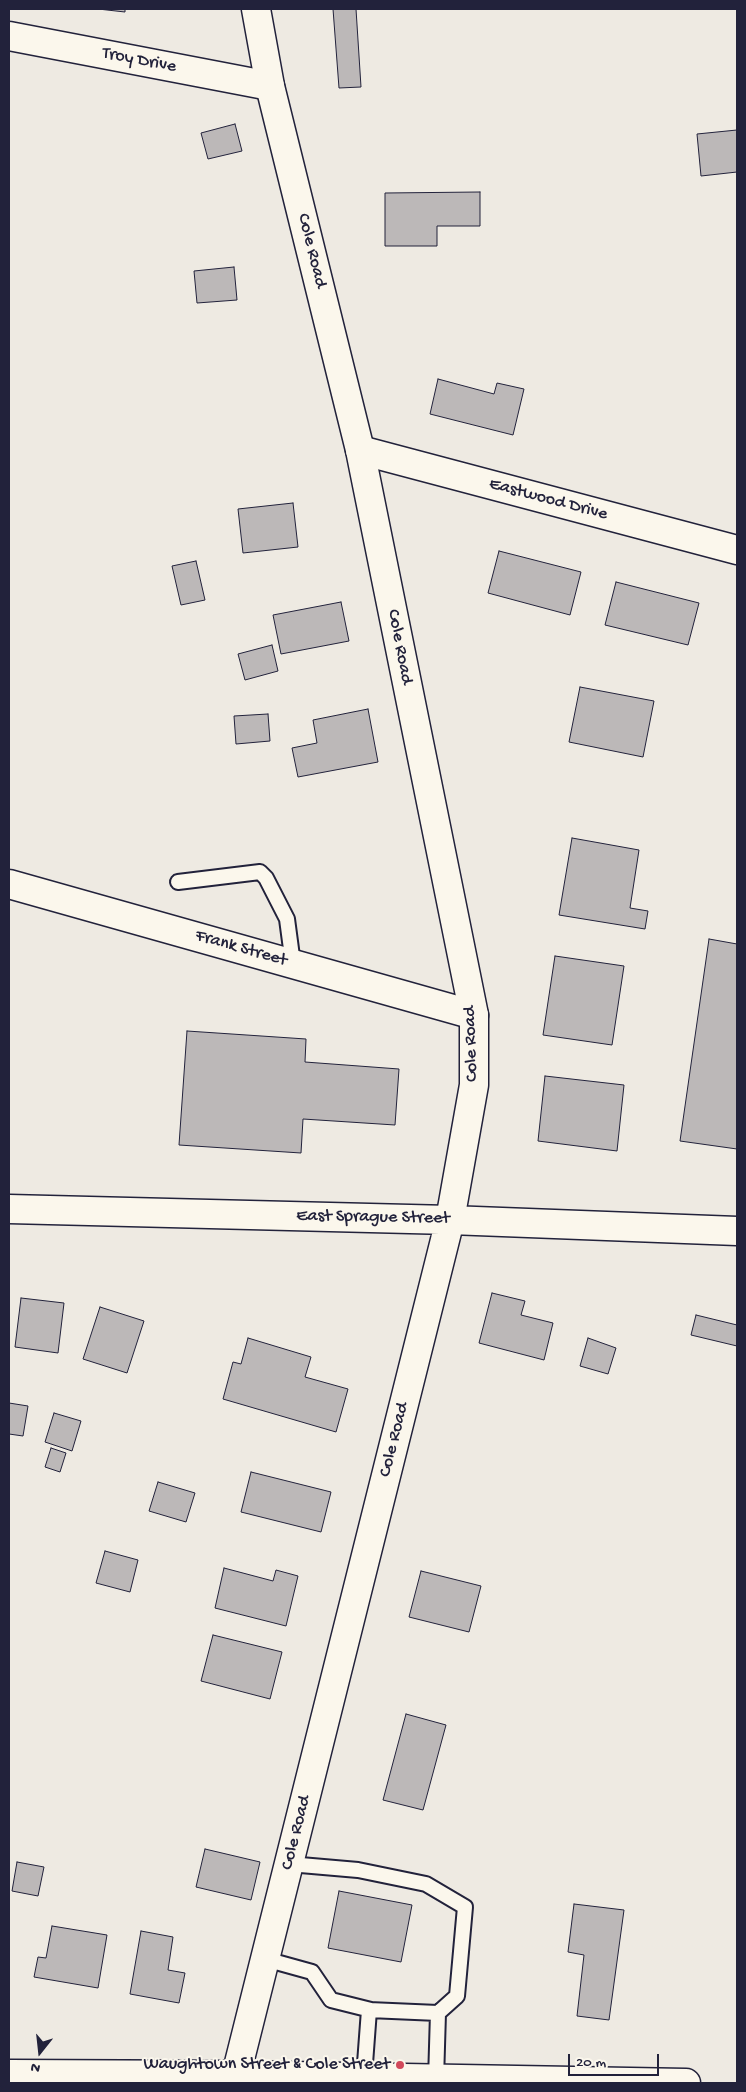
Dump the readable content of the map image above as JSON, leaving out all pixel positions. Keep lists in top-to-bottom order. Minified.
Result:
{"streets":{"street":["Troy Drive","Cole Road","Eastwood Drive","Frank Street","East Sprague Street"]},"crossings":[["Troy Drive","Cole Road"],["Cole Road","Eastwood Drive"],["Cole Road","Frank Street"],["Cole Road","East Sprague Street"]],"places":["Waughtown Street & Cole Street"],"scale_bar":"20 m","north":"bottom"}
